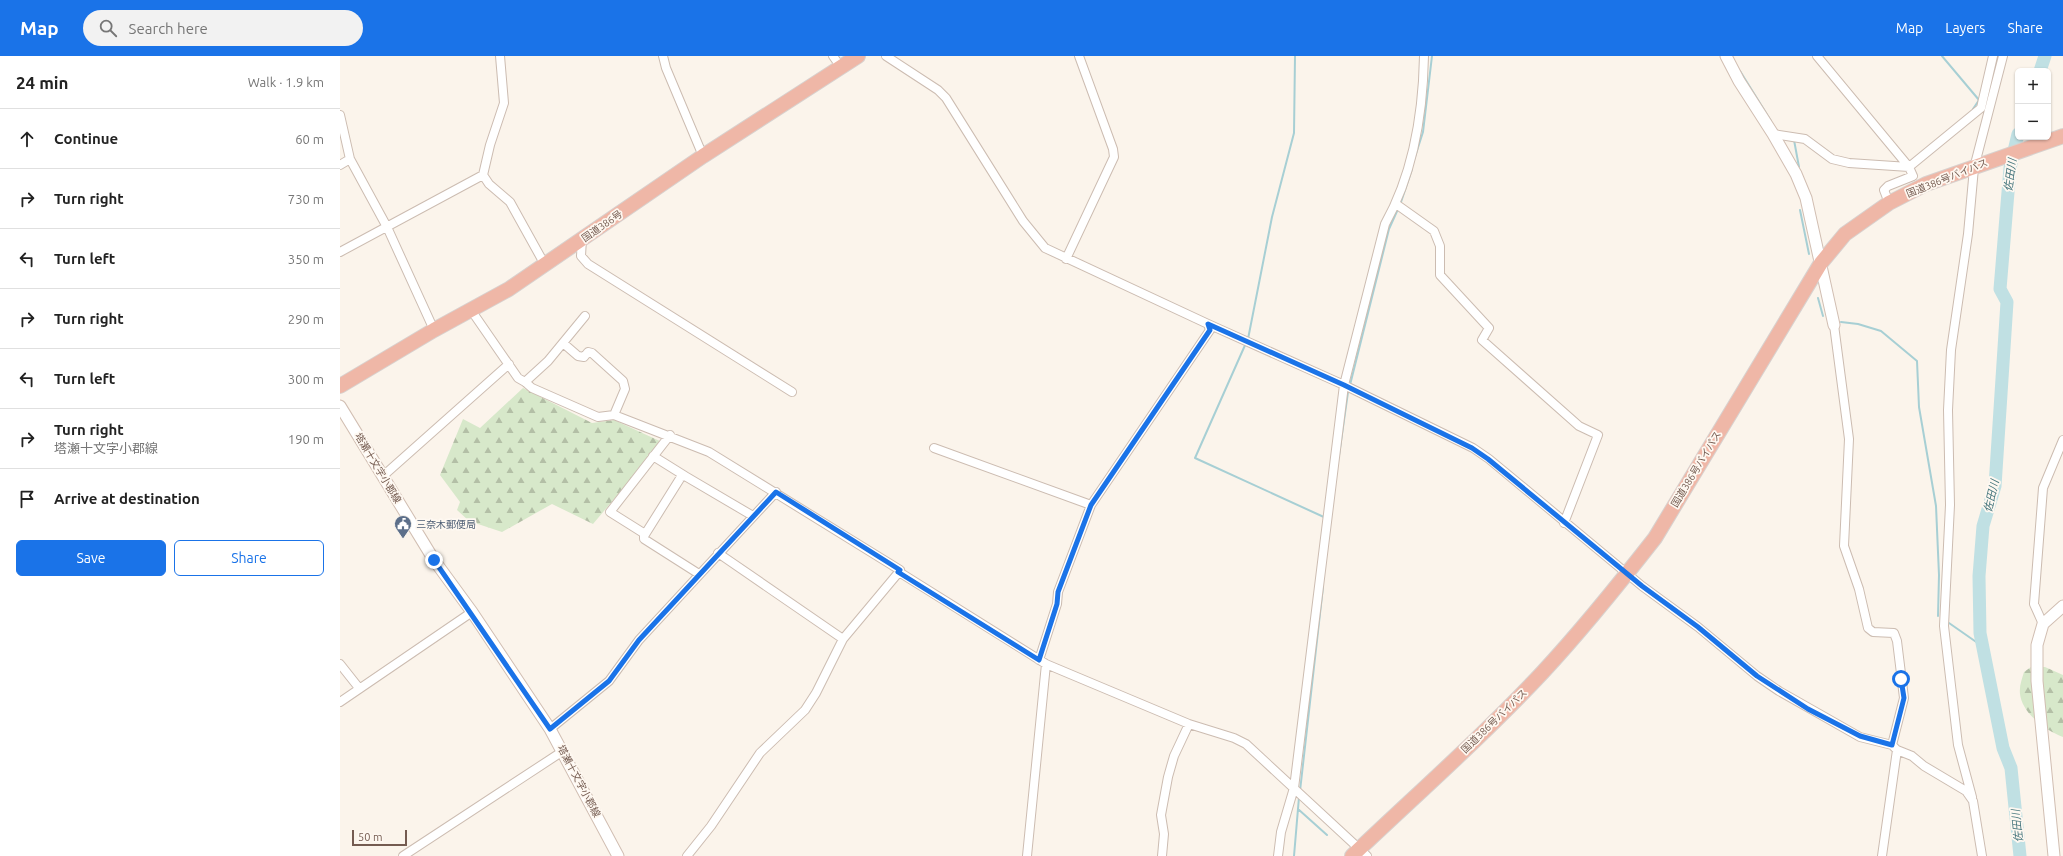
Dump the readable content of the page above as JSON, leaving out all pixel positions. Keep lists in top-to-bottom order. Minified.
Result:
{"streets":{"highway":["国道386号バイパス","国道386号"],"street":["塔瀬十文字小郡線"]},"water":["佐田川"],"places":{"public building":["三奈木郵便局"]},"scale_bar":"50 m","page":{"header":"Map","search":"Search here","nav":["Map","Layers","Share"],"heading":["24 min","Walk · 1.9 km"],"map_buttons":["+","−"],"list":[["Continue","60 m"],["Turn right","730 m"],["Turn left","350 m"],["Turn right","290 m"],["Turn left","300 m"],["Turn right","塔瀬十文字小郡線","190 m"],"Arrive at destination"],"buttons":["Save","Share"],"scale":"50 m"}}
